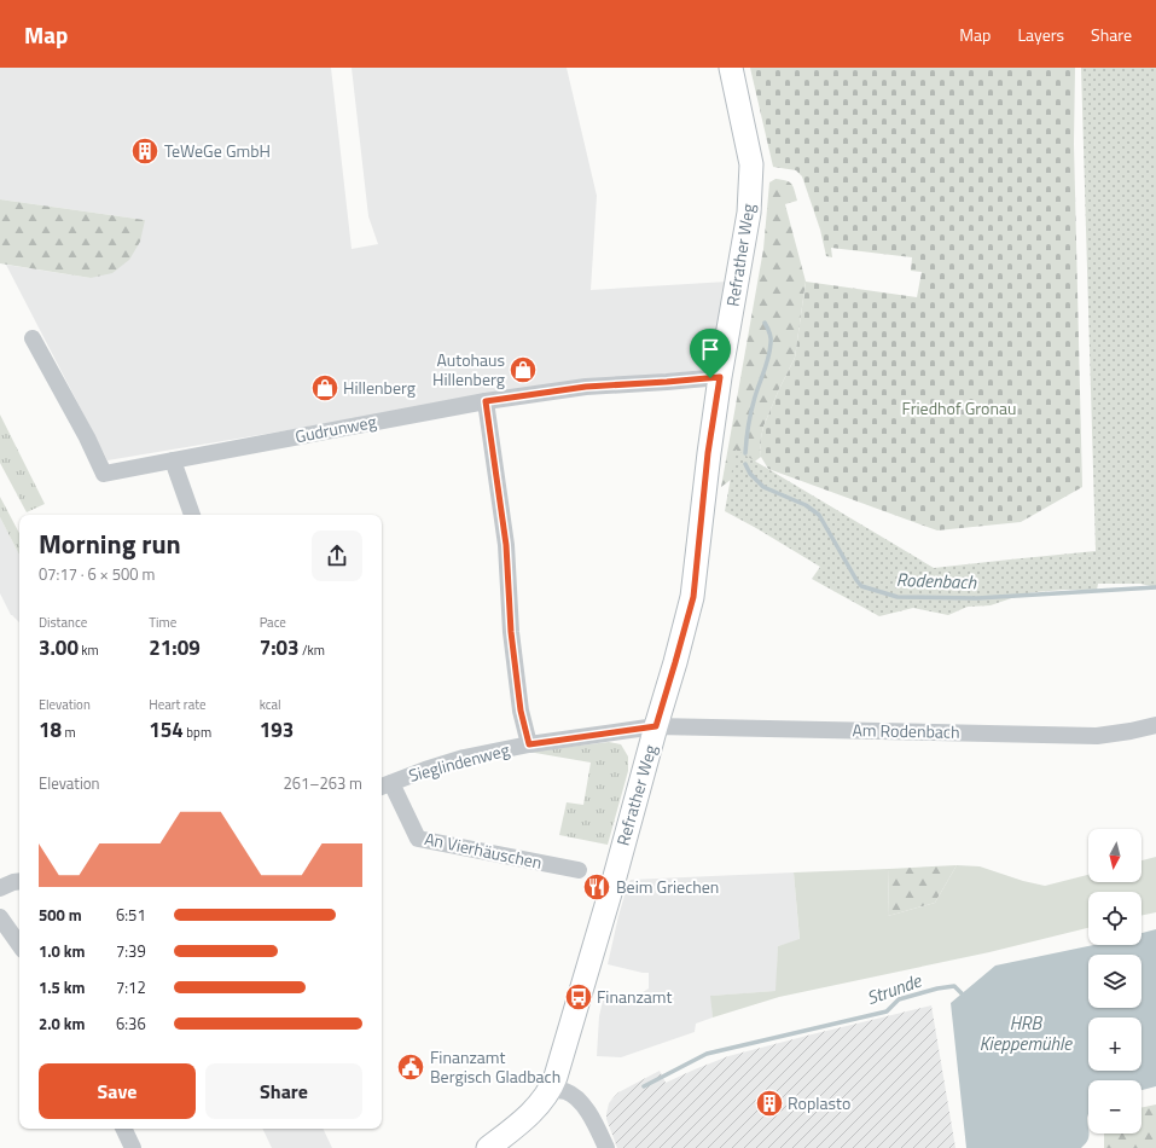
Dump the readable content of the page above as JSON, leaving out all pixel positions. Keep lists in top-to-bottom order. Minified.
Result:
{"streets":{"main road":["Refrather Weg"],"street":["Gudrunweg","Am Rodenbach","Sieglindenweg","An Vierhäuschen"]},"crossings":[["Refrather Weg","Gudrunweg"],["Refrather Weg","Am Rodenbach"],["Refrather Weg","Sieglindenweg"],["Am Rodenbach","Sieglindenweg"],["Sieglindenweg","An Vierhäuschen"]],"water":["Rodenbach","Strunde","HRB Kieppemühle"],"parks":["Friedhof Gronau"],"places":{"building":["TeWeGe GmbH","Roplasto"],"shop":["Autohaus Hillenberg","Hillenberg"],"restaurant":["Beim Griechen"],"bus stop":["Finanzamt"],"public building":["Finanzamt Bergisch Gladbach"]},"north":"bottom","page":{"header":"Map","nav":["Map","Layers","Share"],"heading":["Morning run","07:17 · 6 × 500 m"],"stats":[["Distance","3.00 km"],["Time","21:09"],["Pace","7:03 /km"],["Elevation","18 m"],["Heart rate","154 bpm"],["kcal","193"]],"chart":["Elevation","261–263 m"],"map_buttons":["+","−"],"list":[{"name":"500 m","note":"6:51"},{"name":"1.0 km","note":"7:39"},{"name":"1.5 km","note":"7:12"},{"name":"2.0 km","note":"6:36"}],"buttons":["Save","Share"]}}
